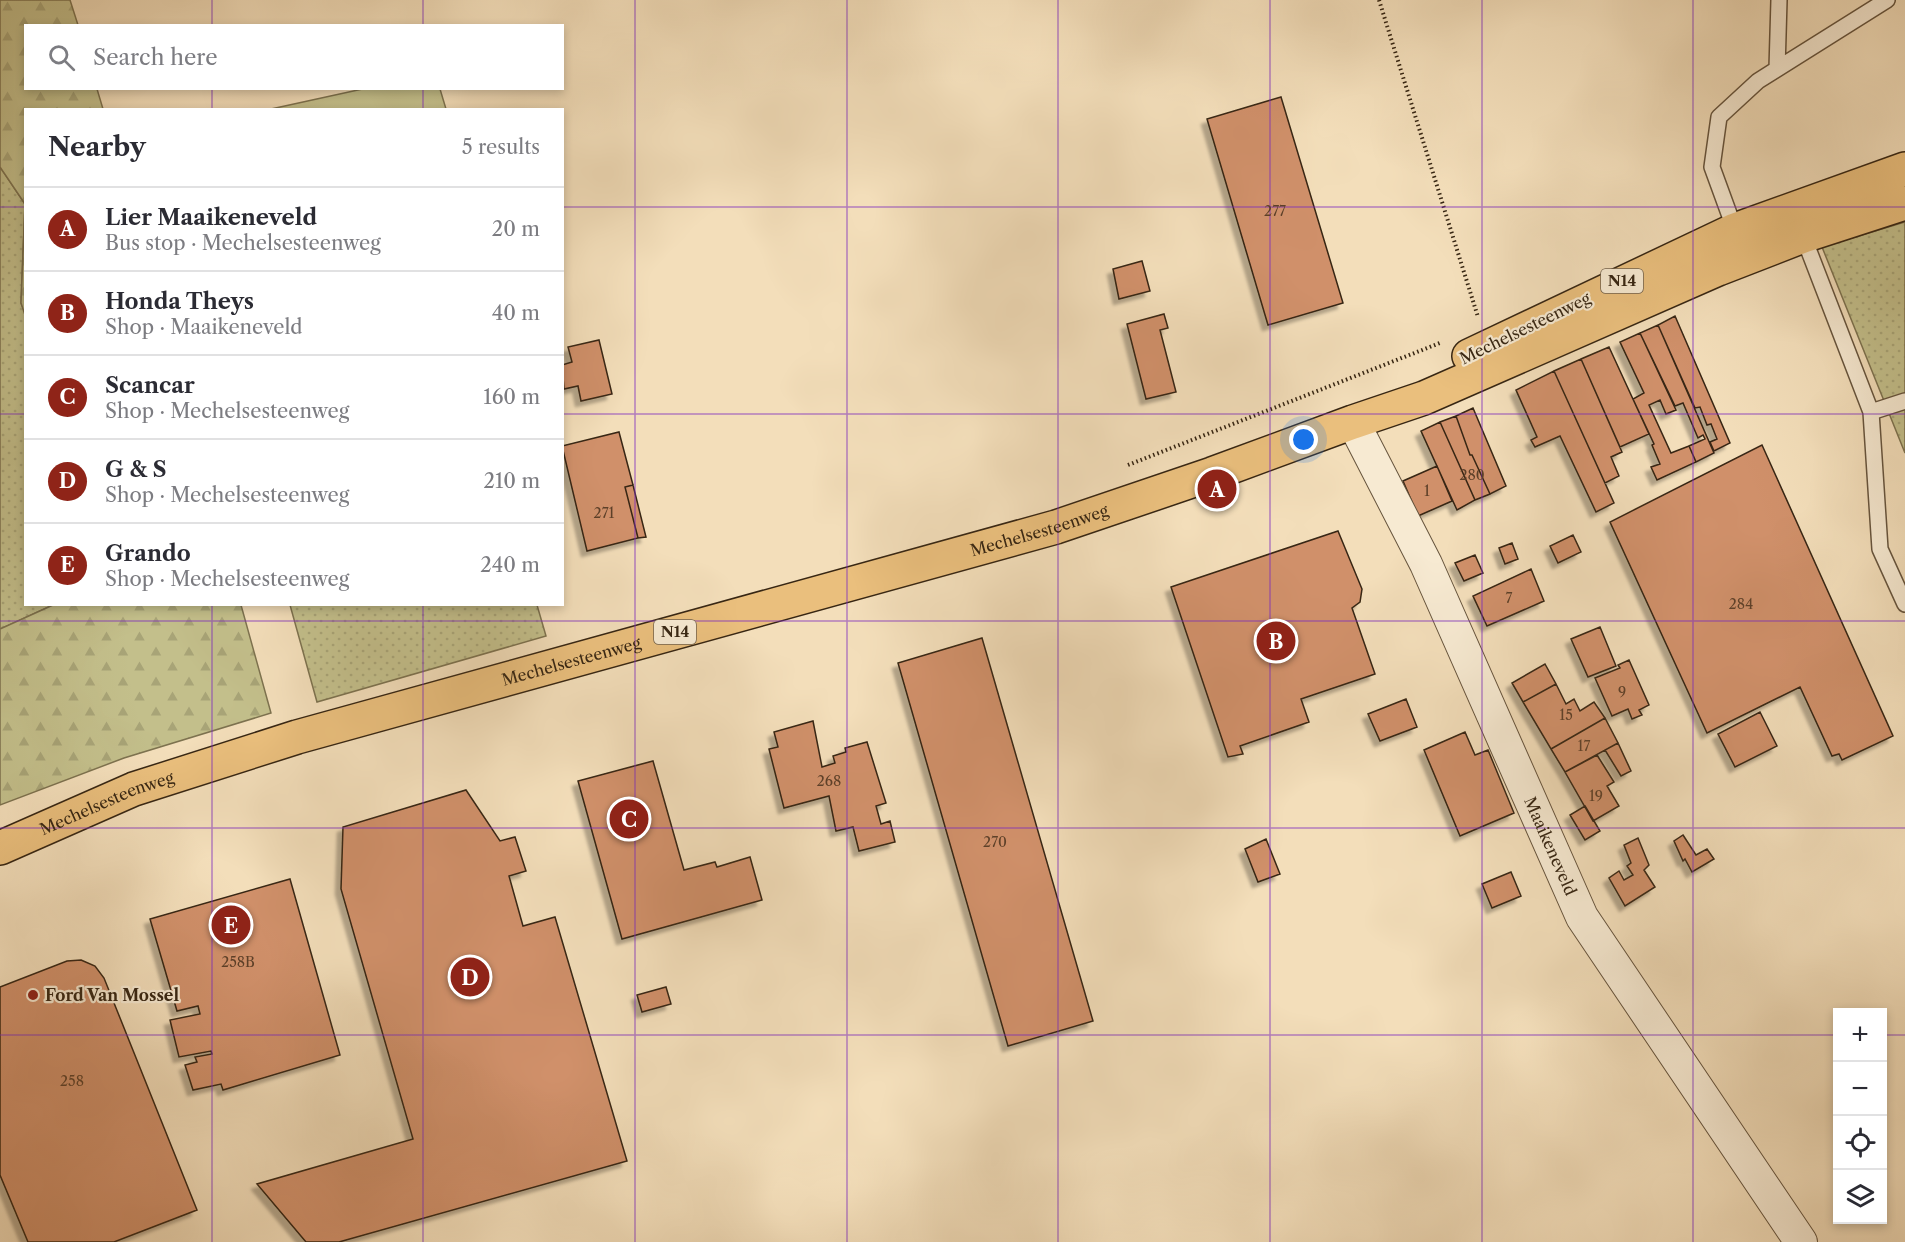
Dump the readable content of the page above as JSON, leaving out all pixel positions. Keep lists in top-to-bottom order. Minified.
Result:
{"streets":{"main road":["N14","Mechelsesteenweg"],"street":["Maaikeneveld"]},"crossings":[["Mechelsesteenweg","Maaikeneveld"]],"places":["Ford Van Mossel"],"house_numbers":["277","280","1","271","7","284","9","15","17","268","19","270","258B","258"],"page":{"search":"Search here","heading":["Nearby","5 results"],"list":[{"mark":"A","name":"Lier Maaikeneveld","note":"Bus stop · Mechelsesteenweg","value":"20 m"},{"mark":"B","name":"Honda Theys","note":"Shop · Maaikeneveld","value":"40 m"},{"mark":"C","name":"Scancar","note":"Shop · Mechelsesteenweg","value":"160 m"},{"mark":"D","name":"G & S","note":"Shop · Mechelsesteenweg","value":"210 m"},{"mark":"E","name":"Grando","note":"Shop · Mechelsesteenweg","value":"240 m"}],"pins":["A","B","C","E","D"],"map_buttons":["+","−"]}}
